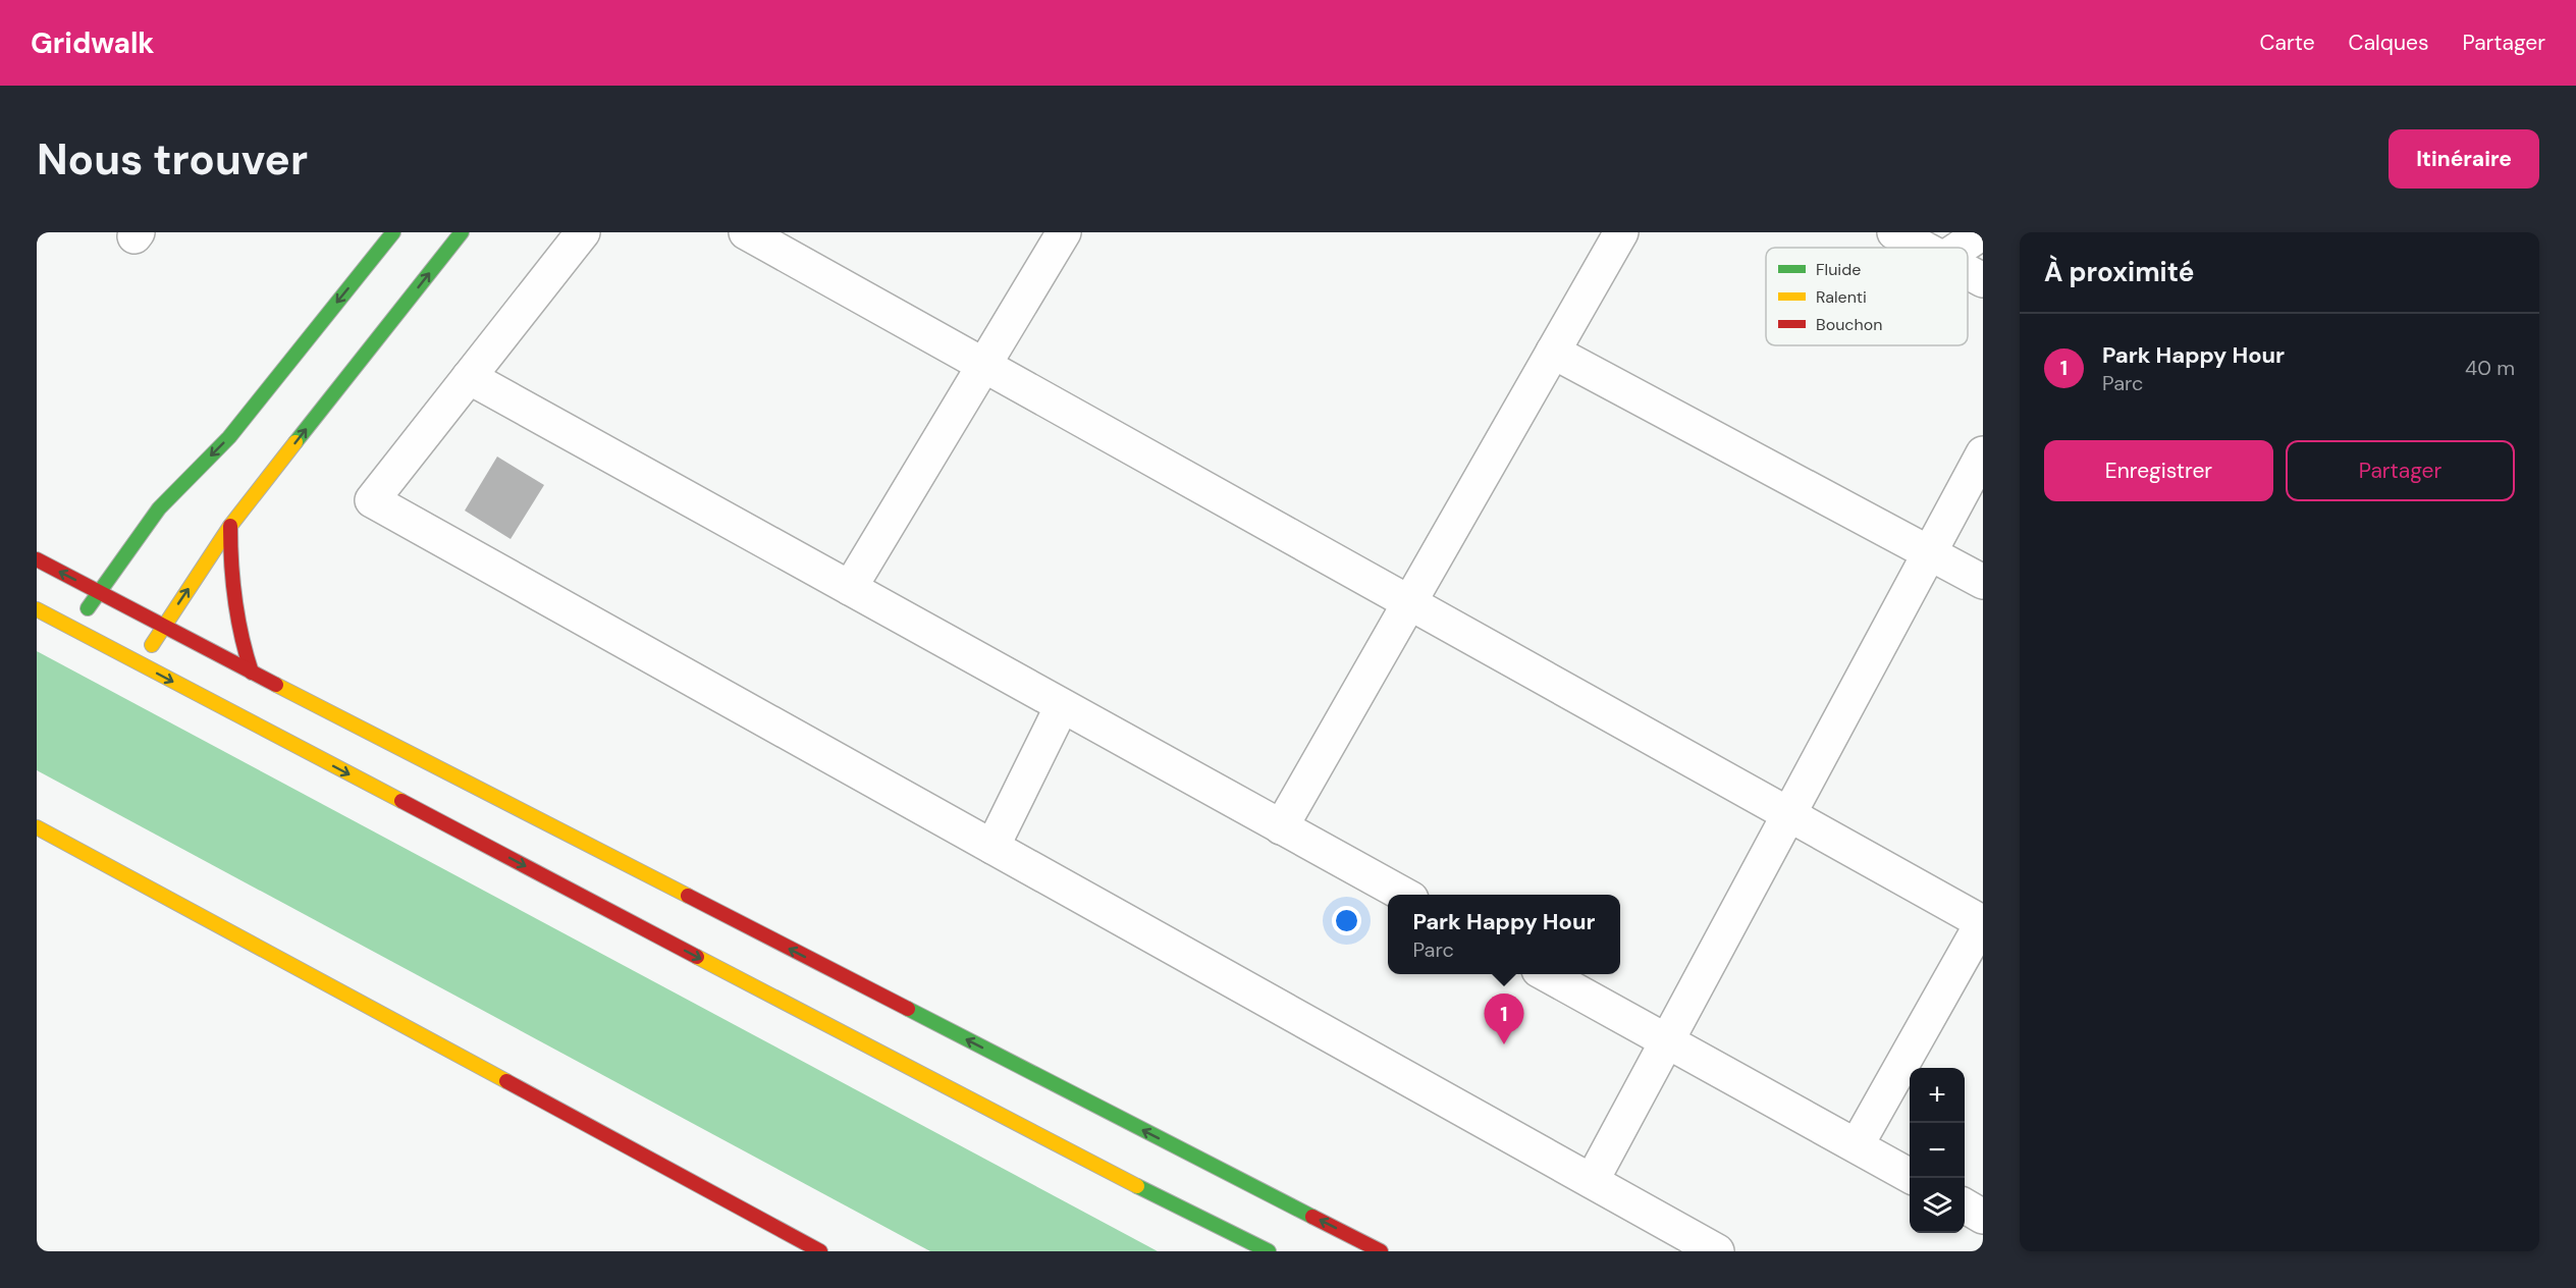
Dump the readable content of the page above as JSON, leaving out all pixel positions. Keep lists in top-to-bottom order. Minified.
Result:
{"legend":["Fluide","Ralenti","Bouchon"],"page":{"header":"Gridwalk","nav":["Carte","Calques","Partager"],"buttons":["Itinéraire",["Enregistrer","Partager"]],"title":"Nous trouver","heading":"À proximité","list":[{"mark":"1","name":"Park Happy Hour","note":"Parc","value":"40 m"}],"popup":["Park Happy Hour","Parc"],"pins":"1","map_buttons":["+","−"]}}
